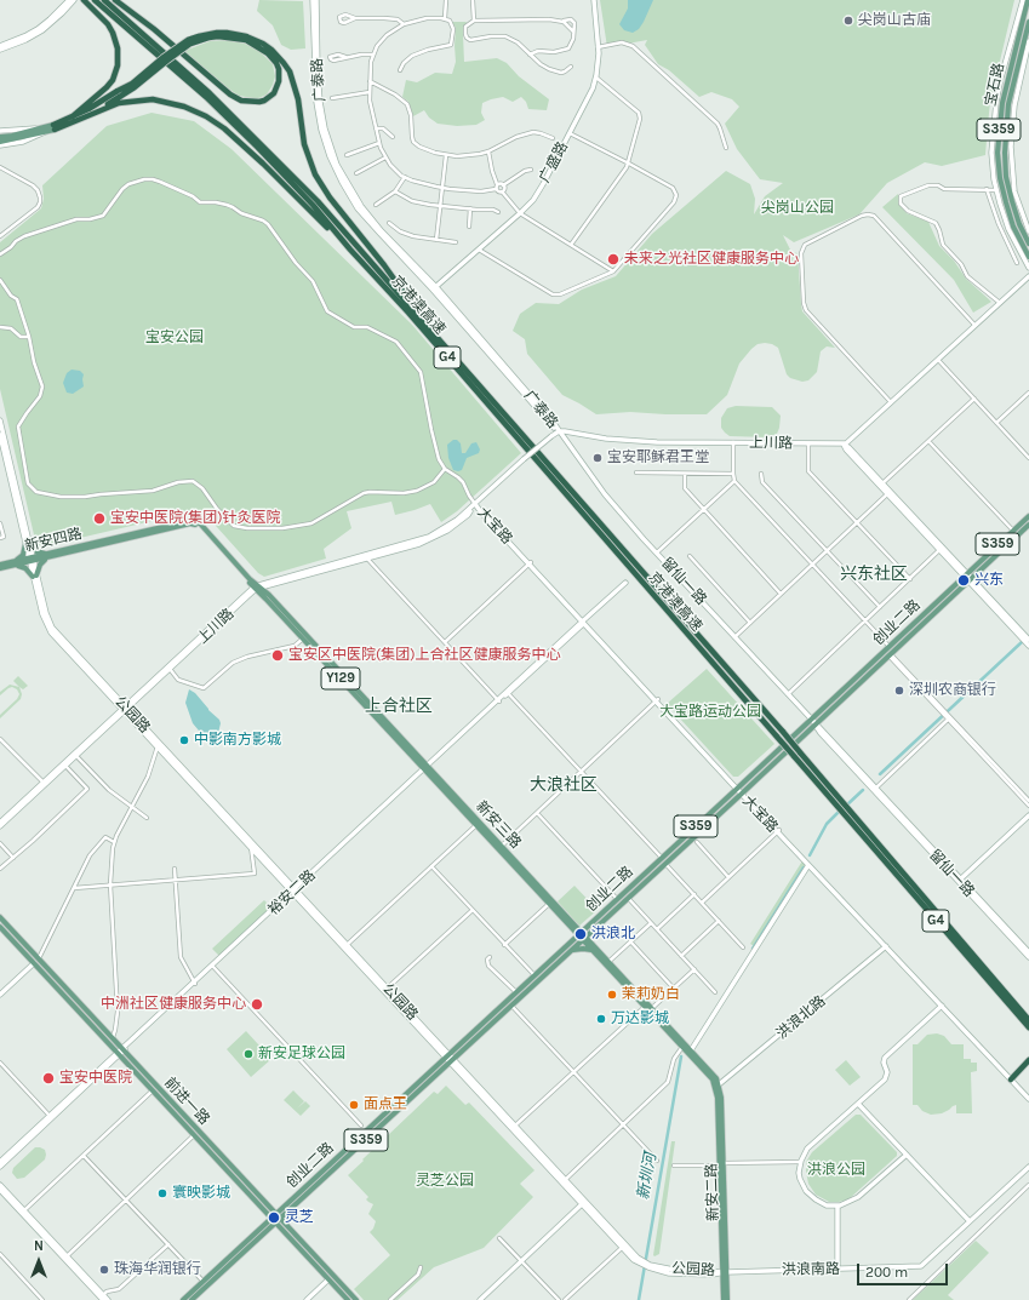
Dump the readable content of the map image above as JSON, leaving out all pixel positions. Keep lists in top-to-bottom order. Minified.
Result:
{"streets":{"highway":["京港澳高速","G4"],"main road":["广泰路","宝石路","S359","广盛路","上川路","大宝路","新安四路","留仙一路","创业二路","Y129","公园路","新安三路","裕安二路","洪浪北路","前进一路","新安二路","洪浪南路"]},"crossings":[["广泰路","广盛路"],["广泰路","上川路"],["广泰路","留仙一路"],["京港澳高速","G4"],["上川路","大宝路"],["上川路","新安四路"],["上川路","留仙一路"],["上川路","公园路"],["上川路","新安三路"],["大宝路","创业二路"],["大宝路","裕安二路"],["大宝路","洪浪北路"],["新安四路","公园路"],["新安四路","新安三路"],["留仙一路","创业二路"],["创业二路","公园路"],["创业二路","新安三路"],["创业二路","前进一路"],["公园路","裕安二路"],["公园路","新安二路"],["公园路","洪浪南路"],["新安三路","裕安二路"],["新安三路","洪浪北路"],["新安三路","新安二路"],["裕安二路","前进一路"],["洪浪北路","新安二路"],["新安二路","洪浪南路"]],"districts":["兴东社区","上合社区","大浪社区"],"water":["新圳河"],"parks":["尖岗山公园","宝安公园","大宝路运动公园","洪浪公园","灵芝公园"],"places":["尖岗山古庙","未来之光社区健康服务中心","宝安耶稣君王堂","宝安中医院(集团)针灸医院","兴东","宝安区中医院(集团)上合社区健康服务中心","深圳农商银行","中影南方影城","洪浪北","茉莉奶白","中洲社区健康服务中心","万达影城","新安足球公园","宝安中医院","面点王","寰映影城","灵芝","珠海华润银行"],"scale_bar":"200 m","north":"top"}
